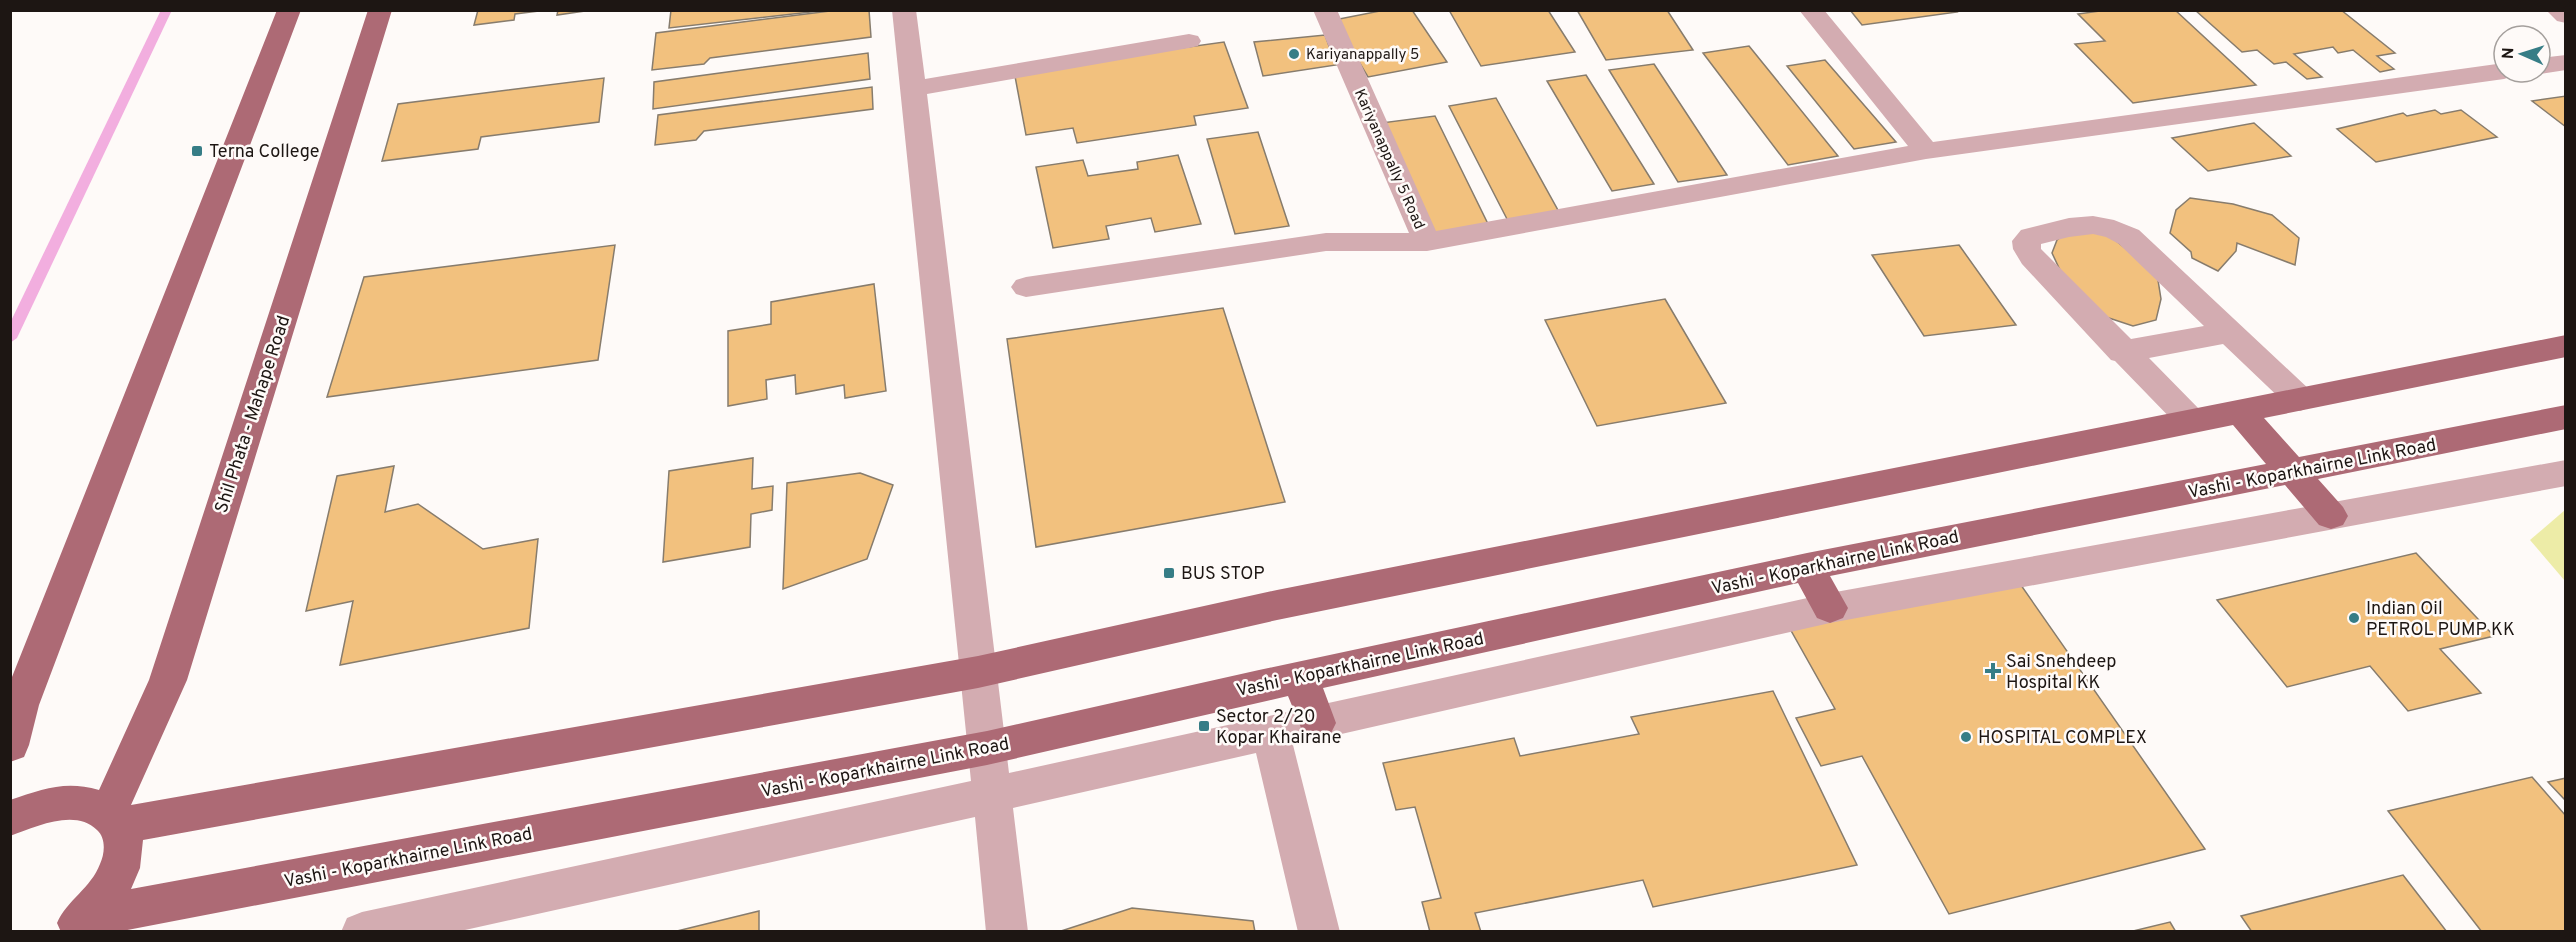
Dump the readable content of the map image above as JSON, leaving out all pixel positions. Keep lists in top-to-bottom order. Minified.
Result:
{"streets":{"main road":["Shil Phata - Mahape Road","Vashi - Koparkhairne Link Road"],"street":["Kariyanappally 5 Road"]},"places":{"other":["Kariyanappally 5","Indian Oil PETROL PUMP KK","HOSPITAL COMPLEX"],"transit":["Terna College","BUS STOP","Sector 2/20 Kopar Khairane"],"health":["Sai Snehdeep Hospital KK"]},"north":"left"}
